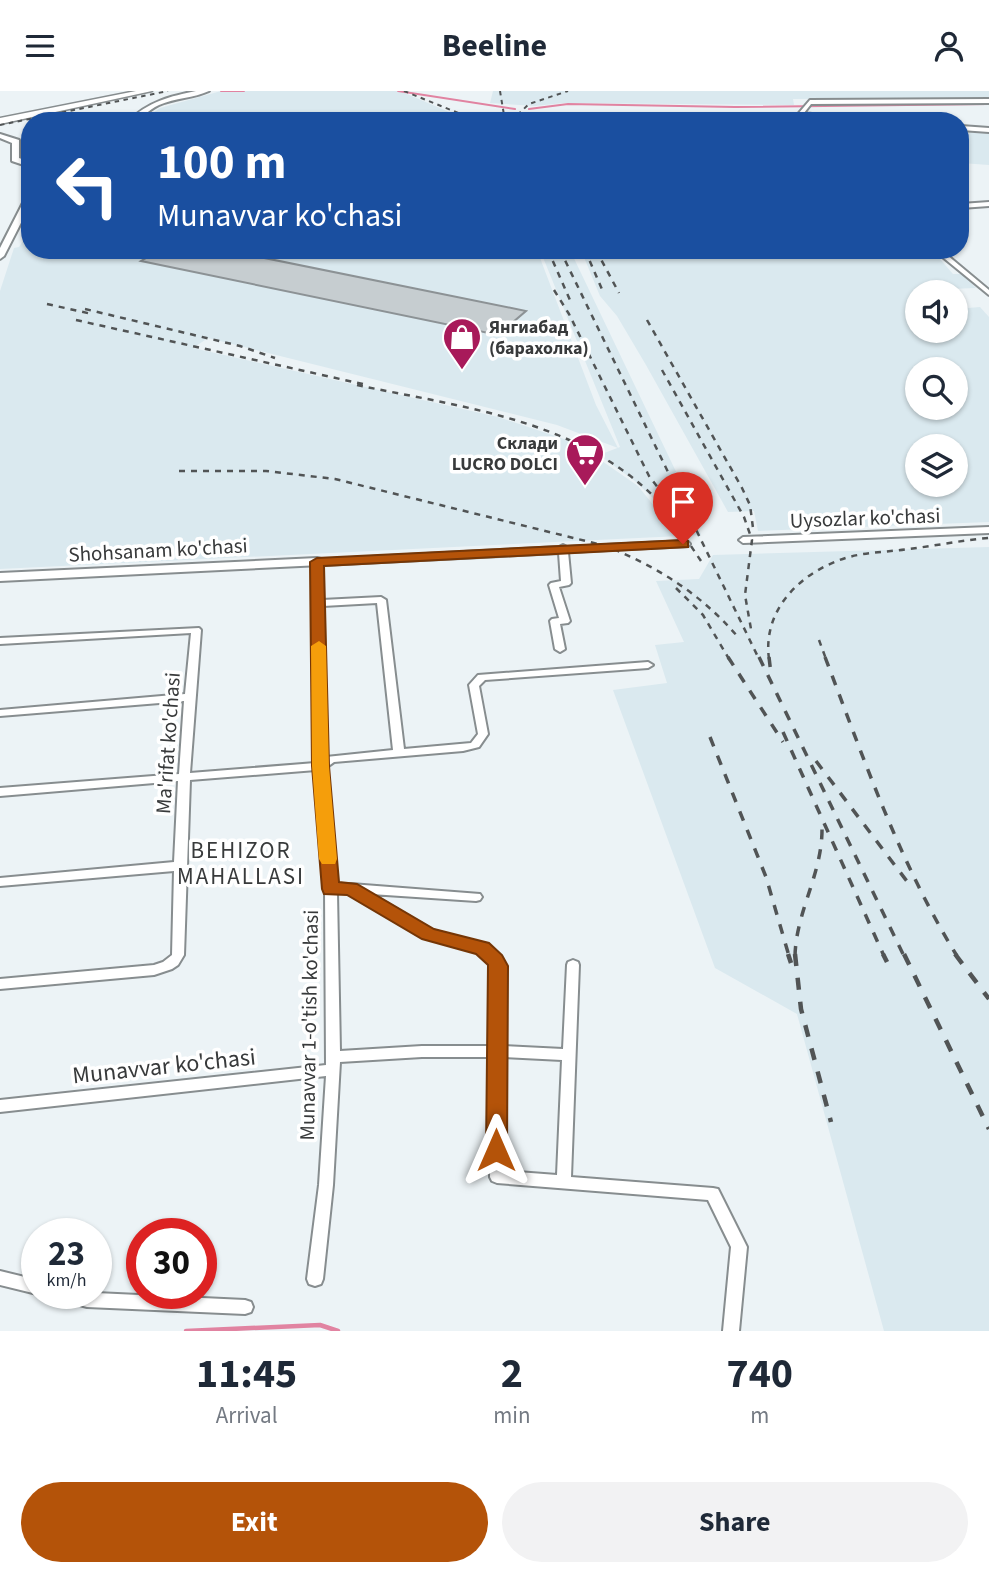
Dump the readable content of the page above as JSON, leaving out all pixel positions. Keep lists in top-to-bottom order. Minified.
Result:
{"streets":{"street":["Uysozlar ko'chasi","Shohsanam ko'chasi","Ma'rifat ko'chasi","Munavvar 1-o'tish ko'chasi","Munavvar ko'chasi"]},"crossings":[["Shohsanam ko'chasi","Munavvar 1-o'tish ko'chasi"],["Munavvar 1-o'tish ko'chasi","Munavvar ko'chasi"]],"districts":["BEHIZOR MAHALLASI"],"places":{"shop":["Янгиабад (барахолка)"],"supermarket":["Склади LUCRO DOLCI"]},"page":{"header":"Beeline","turn":["100 m","Munavvar ko'chasi"],"speed":"23 km/h","limit":"30","eta":["11:45","Arrival","2","min","740","m"],"buttons":["Exit","Share"]}}
